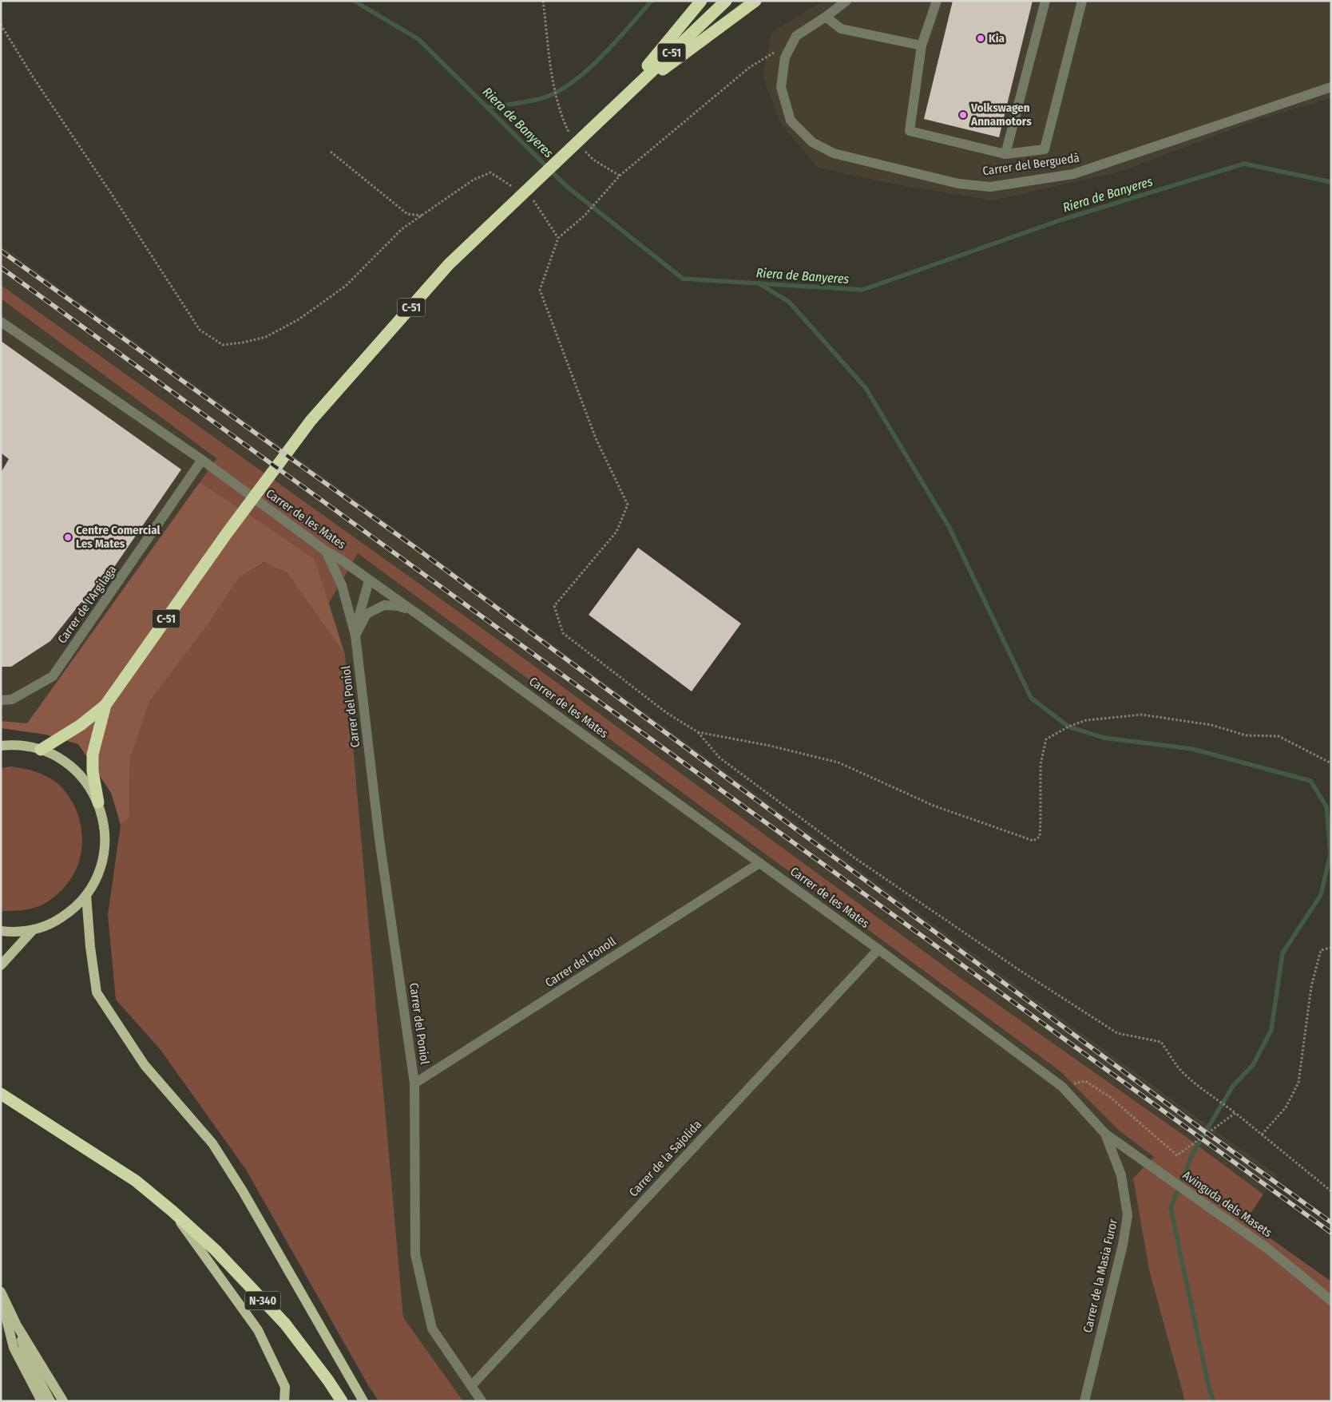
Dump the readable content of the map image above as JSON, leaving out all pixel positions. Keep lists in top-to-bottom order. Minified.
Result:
{"streets":{"highway":["C-51","N-340"],"street":["Carrer del Berguedà","Carrer de les Mates","Carrer de l'Argilaga","Carrer del Poniol","Carrer del Fonoll","Carrer de la Sajolida","Avinguda dels Masets","Carrer de la Masia Furor"]},"crossings":[["Carrer de les Mates","Carrer de l'Argilaga"],["Carrer de les Mates","Carrer del Poniol"],["Carrer de les Mates","Carrer del Fonoll"],["Carrer de les Mates","Carrer de la Sajolida"],["Carrer de les Mates","Avinguda dels Masets"],["Carrer de les Mates","Carrer de la Masia Furor"],["Carrer del Poniol","Carrer del Fonoll"],["Carrer del Poniol","Carrer de la Sajolida"],["Avinguda dels Masets","Carrer de la Masia Furor"]],"water":["Riera de Banyeres"],"places":["Kia","Volkswagen Annamotors","Centre Comercial Les Mates"]}
